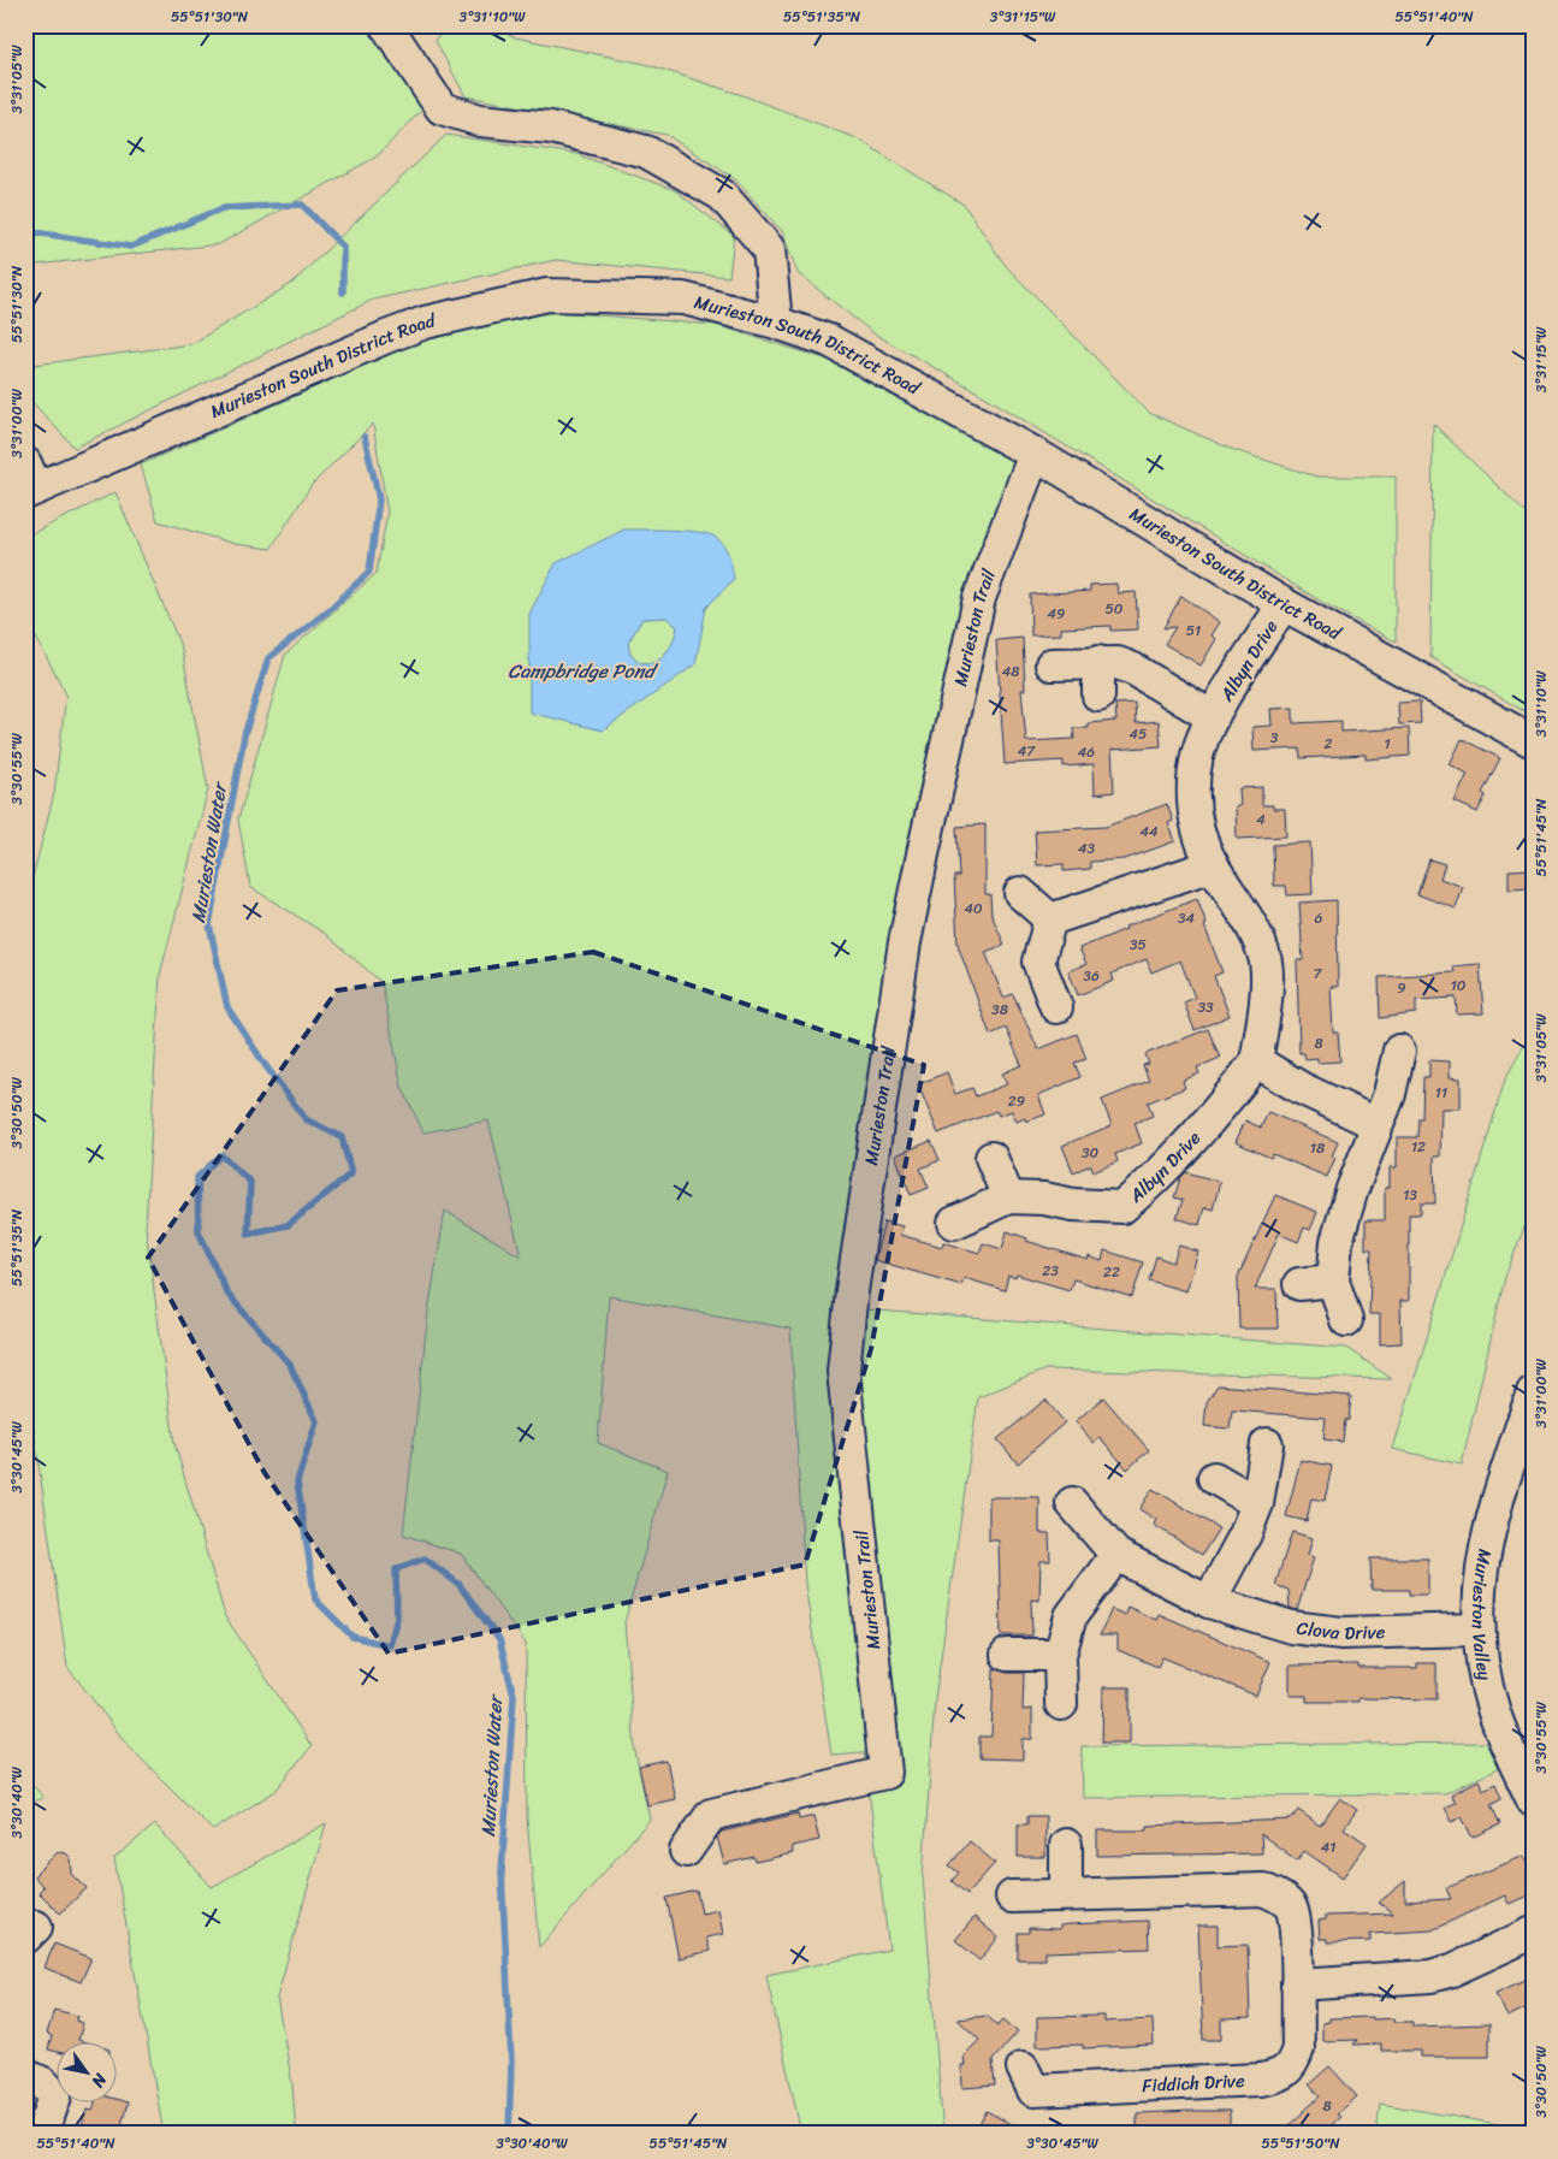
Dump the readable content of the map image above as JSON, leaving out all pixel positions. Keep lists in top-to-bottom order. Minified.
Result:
{"streets":{"street":["Murieston South District Road","Murieston Trail","Albyn Drive","Murieston Valley","Clova Drive","Fiddich Drive"]},"crossings":[["Murieston South District Road","Murieston Trail"],["Murieston South District Road","Albyn Drive"],["Murieston Valley","Clova Drive"]],"water":["Campbridge Pond","Murieston Water"],"house_numbers":["50","49","51","48","45","3","2","1","47","46","4","44","43","40","34","6","35","7","36","10","9","33","38","8","11","29","12","18","30","13","23","22","41","8"],"north":"bottom right","coordinates":["55°51'30\"N","3°31'10\"W","55°51'35\"N","3°31'15\"W","55°51'40\"N","3°31'05\"W","3°31'00\"W","3°30'55\"W","55°51'45\"N","3°30'50\"W","3°30'45\"W","3°30'40\"W","55°51'50\"N"]}
